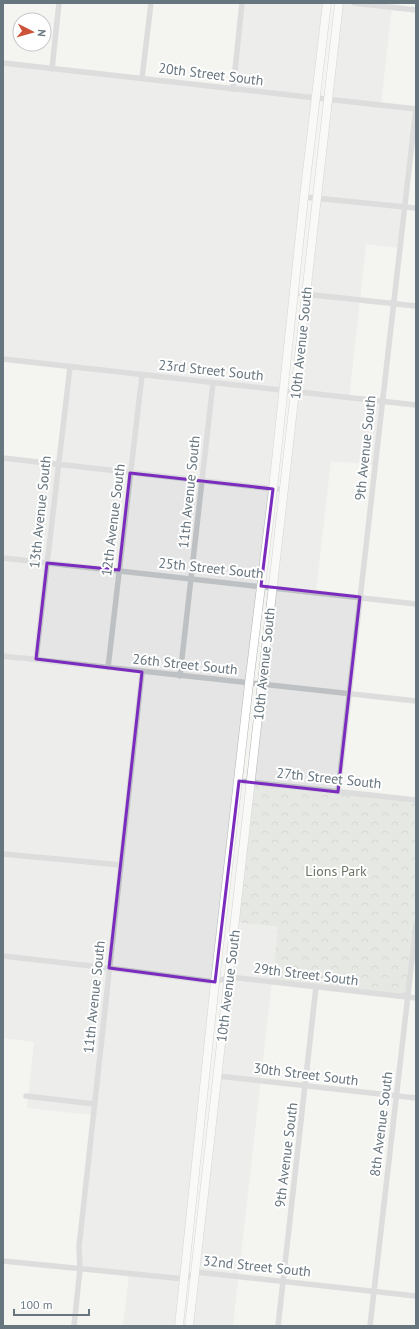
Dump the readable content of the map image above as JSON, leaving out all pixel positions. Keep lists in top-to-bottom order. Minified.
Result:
{"streets":{"highway":["10th Avenue South"],"street":["20th Street South","23rd Street South","9th Avenue South","11th Avenue South","13th Avenue South","12th Avenue South","25th Street South","26th Street South","27th Street South","29th Street South","30th Street South","8th Avenue South","32nd Street South"]},"crossings":[["20th Street South","10th Avenue South"],["20th Street South","9th Avenue South"],["10th Avenue South","23rd Street South"],["10th Avenue South","25th Street South"],["10th Avenue South","26th Street South"],["10th Avenue South","27th Street South"],["10th Avenue South","29th Street South"],["10th Avenue South","30th Street South"],["10th Avenue South","32nd Street South"],["23rd Street South","9th Avenue South"],["23rd Street South","11th Avenue South"],["23rd Street South","13th Avenue South"],["23rd Street South","12th Avenue South"],["9th Avenue South","25th Street South"],["9th Avenue South","26th Street South"],["9th Avenue South","27th Street South"],["9th Avenue South","29th Street South"],["9th Avenue South","30th Street South"],["9th Avenue South","32nd Street South"],["11th Avenue South","25th Street South"],["11th Avenue South","26th Street South"],["11th Avenue South","29th Street South"],["11th Avenue South","32nd Street South"],["13th Avenue South","25th Street South"],["13th Avenue South","26th Street South"],["12th Avenue South","25th Street South"],["12th Avenue South","26th Street South"],["29th Street South","8th Avenue South"],["30th Street South","8th Avenue South"],["8th Avenue South","32nd Street South"]],"parks":["Lions Park"],"scale_bar":"100 m","north":"right"}
